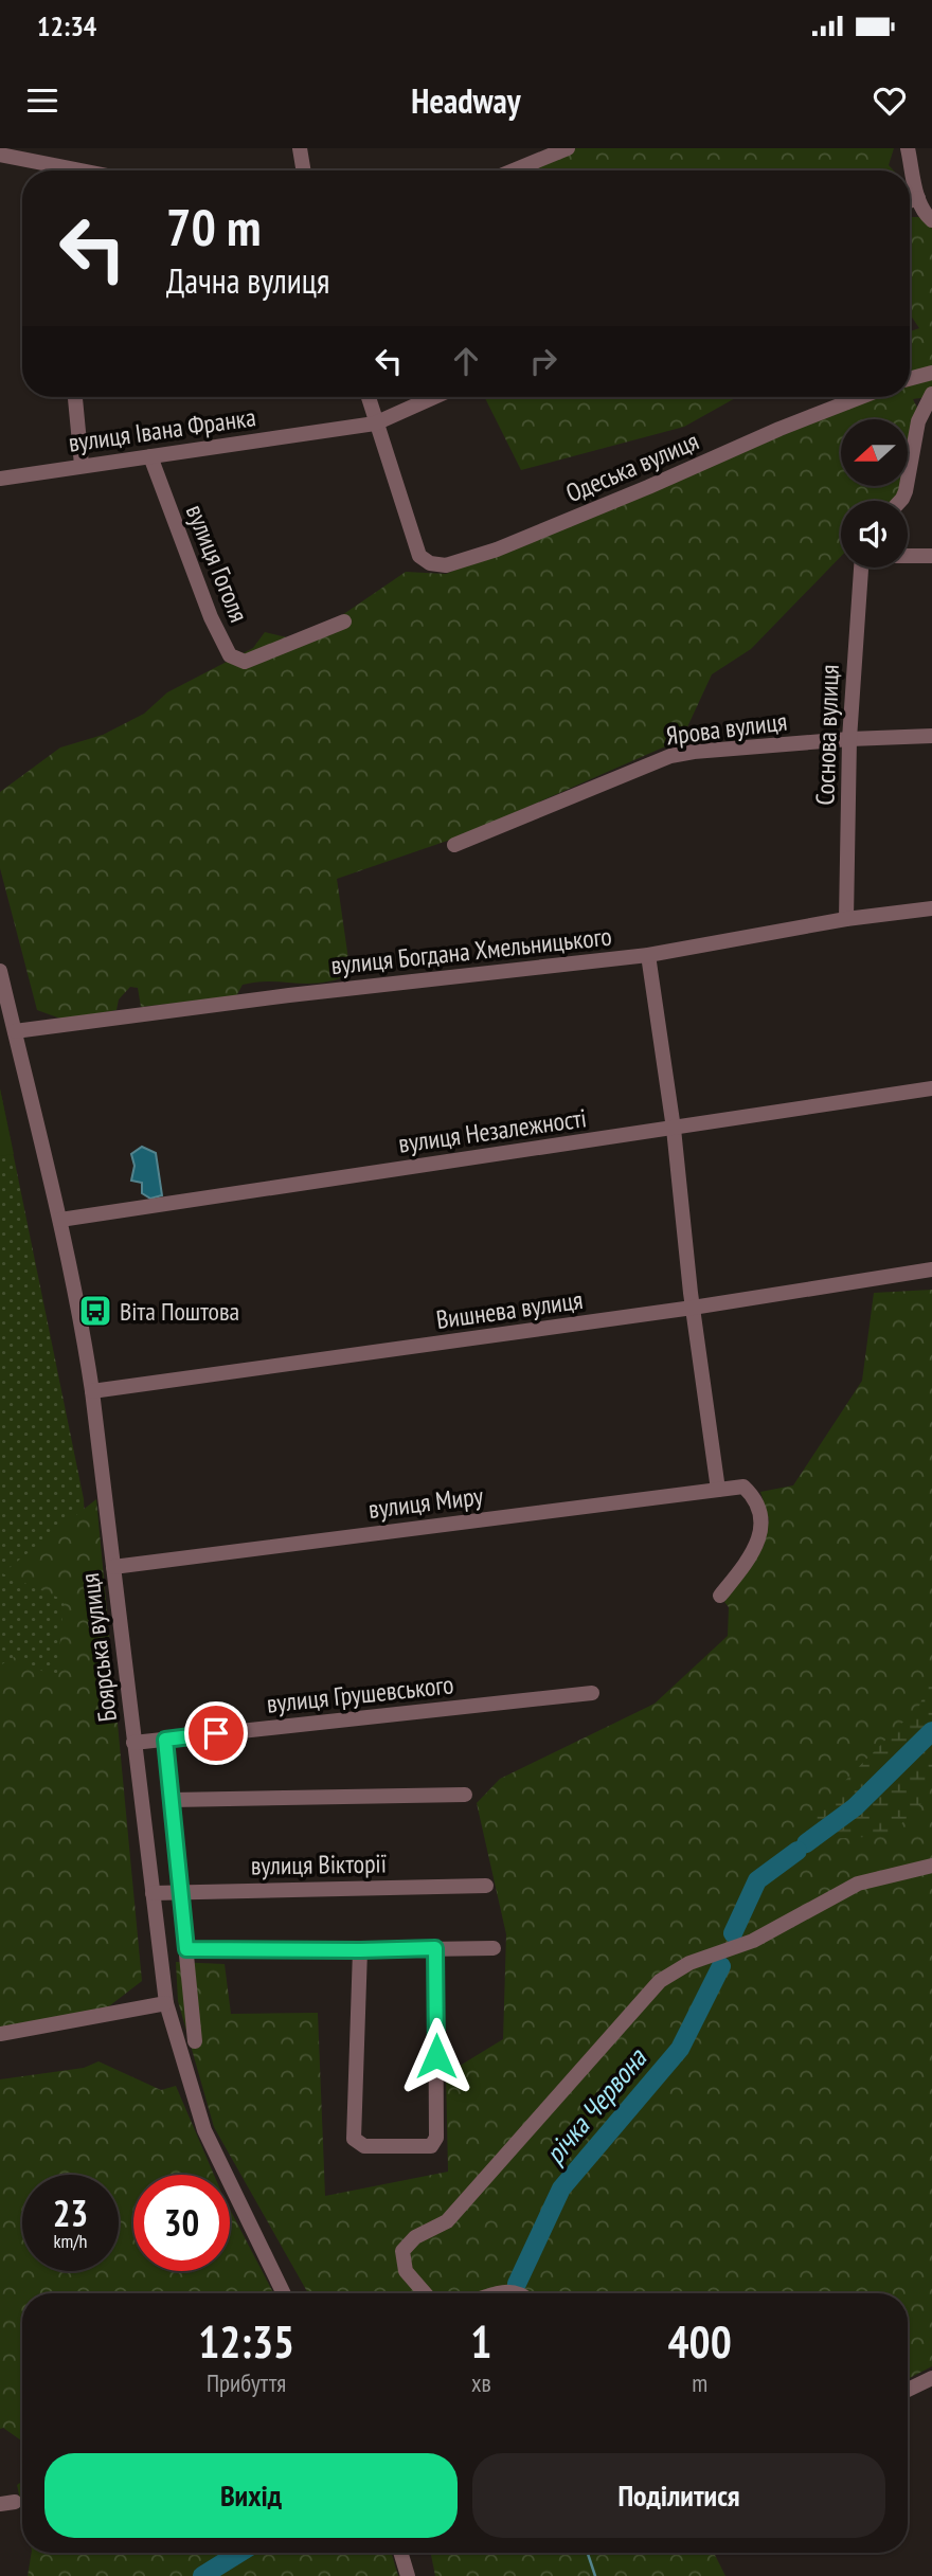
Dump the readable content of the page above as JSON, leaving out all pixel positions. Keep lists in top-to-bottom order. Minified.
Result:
{"streets":{"street":["вулиця Івана Франка","Одеська вулиця","вулиця Гоголя","Ярова вулиця","Соснова вулиця","вулиця Богдана Хмельницького","вулиця Незалежності","Вишнева вулиця","вулиця Миру","Боярська вулиця","вулиця Грушевського","вулиця Вікторії"]},"crossings":[["вулиця Івана Франка","Одеська вулиця"],["вулиця Івана Франка","вулиця Гоголя"],["Ярова вулиця","Соснова вулиця"],["Соснова вулиця","вулиця Богдана Хмельницького"],["вулиця Богдана Хмельницького","Боярська вулиця"],["вулиця Незалежності","Боярська вулиця"],["Вишнева вулиця","Боярська вулиця"],["вулиця Миру","Боярська вулиця"],["Боярська вулиця","вулиця Грушевського"],["Боярська вулиця","вулиця Вікторії"]],"water":["річка Червона"],"places":{"bus stop":["Віта Поштова"]},"north":"left","page":{"status":"12:34","header":"Headway","turn":["70 m","Дачна вулиця"],"speed":"23 km/h","limit":"30","eta":["12:35","Прибуття","1","хв","400","m"],"buttons":["Вихід","Поділитися"]}}
